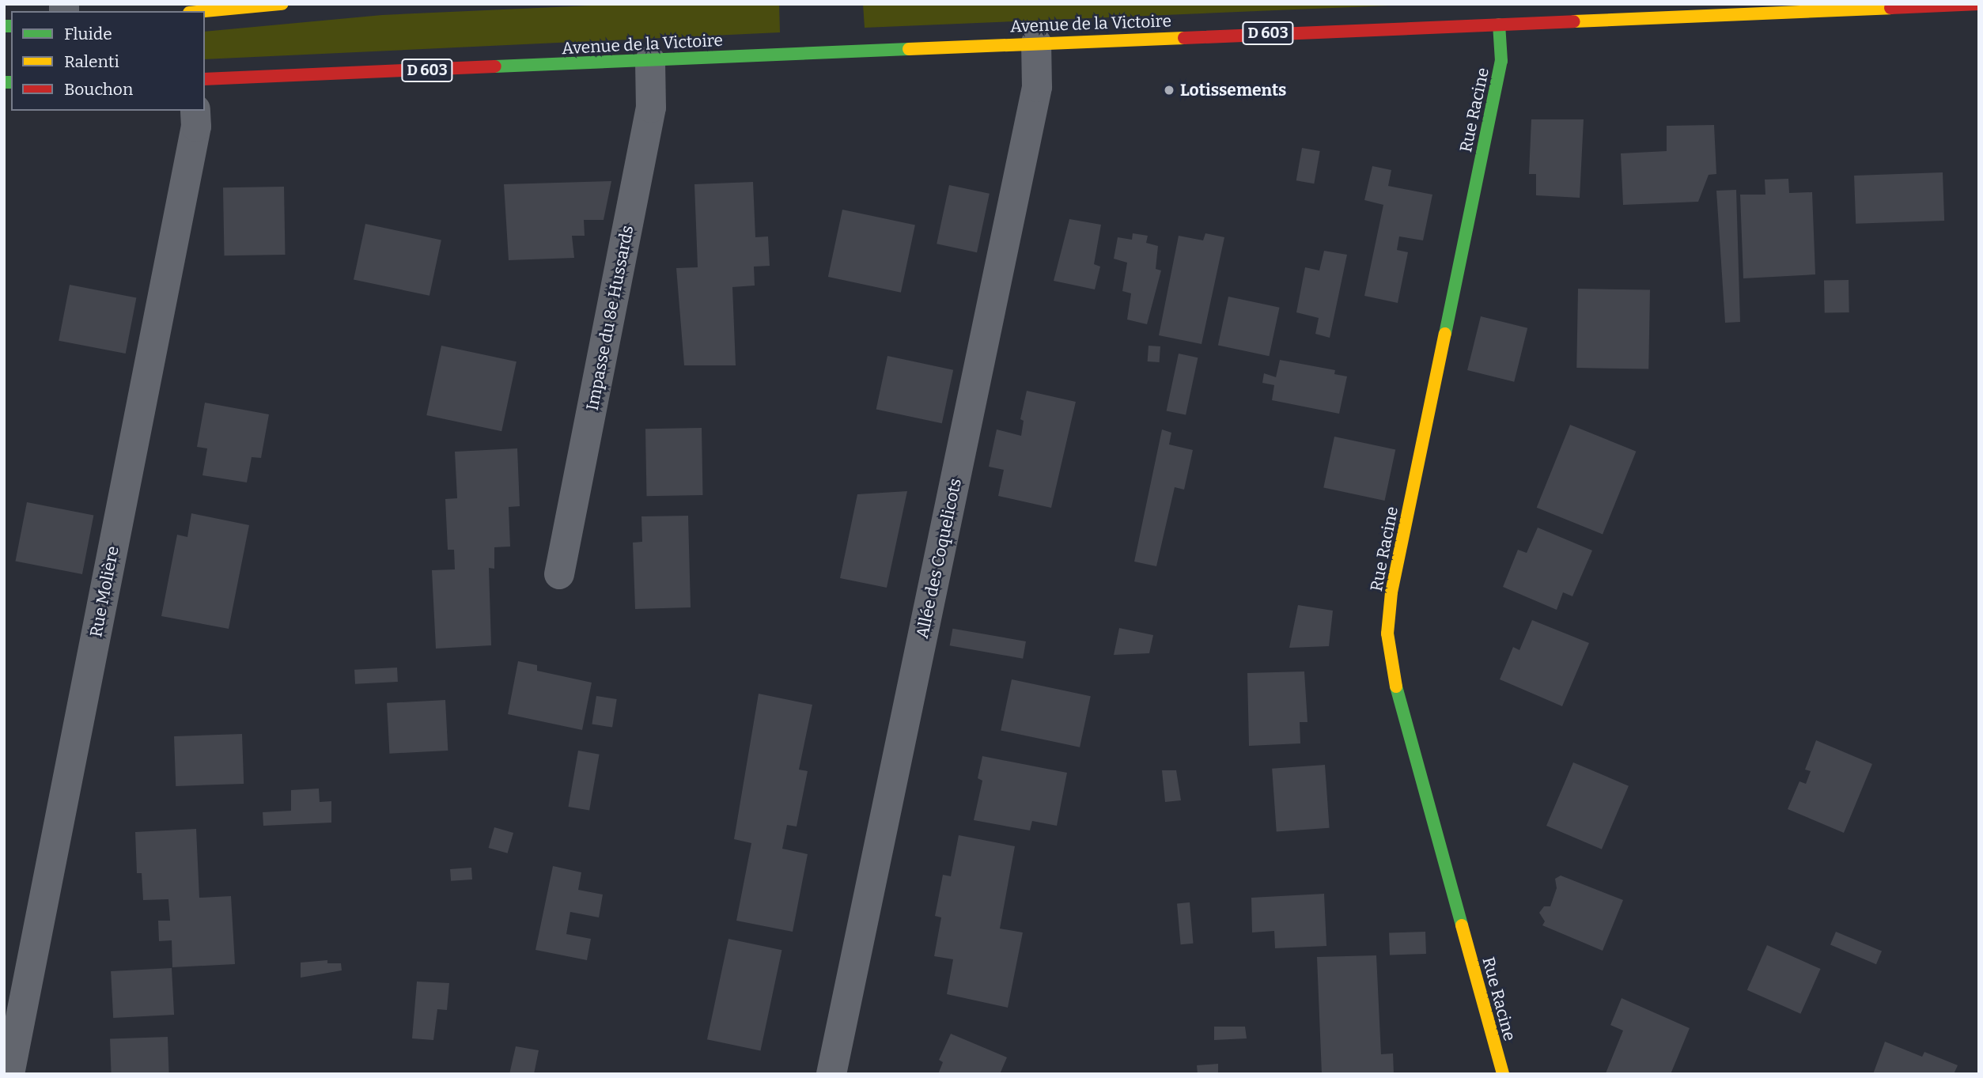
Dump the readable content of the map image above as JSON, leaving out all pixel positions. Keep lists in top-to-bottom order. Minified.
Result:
{"streets":{"main road":["Avenue de la Victoire","D 603","Rue Racine"],"street":["Impasse du 8e Hussards","Allée des Coquelicots","Rue Molière"]},"crossings":[["Avenue de la Victoire","Rue Racine"],["Avenue de la Victoire","Impasse du 8e Hussards"],["Avenue de la Victoire","Allée des Coquelicots"]],"places":["Lotissements"],"legend":["Fluide","Ralenti","Bouchon"]}
